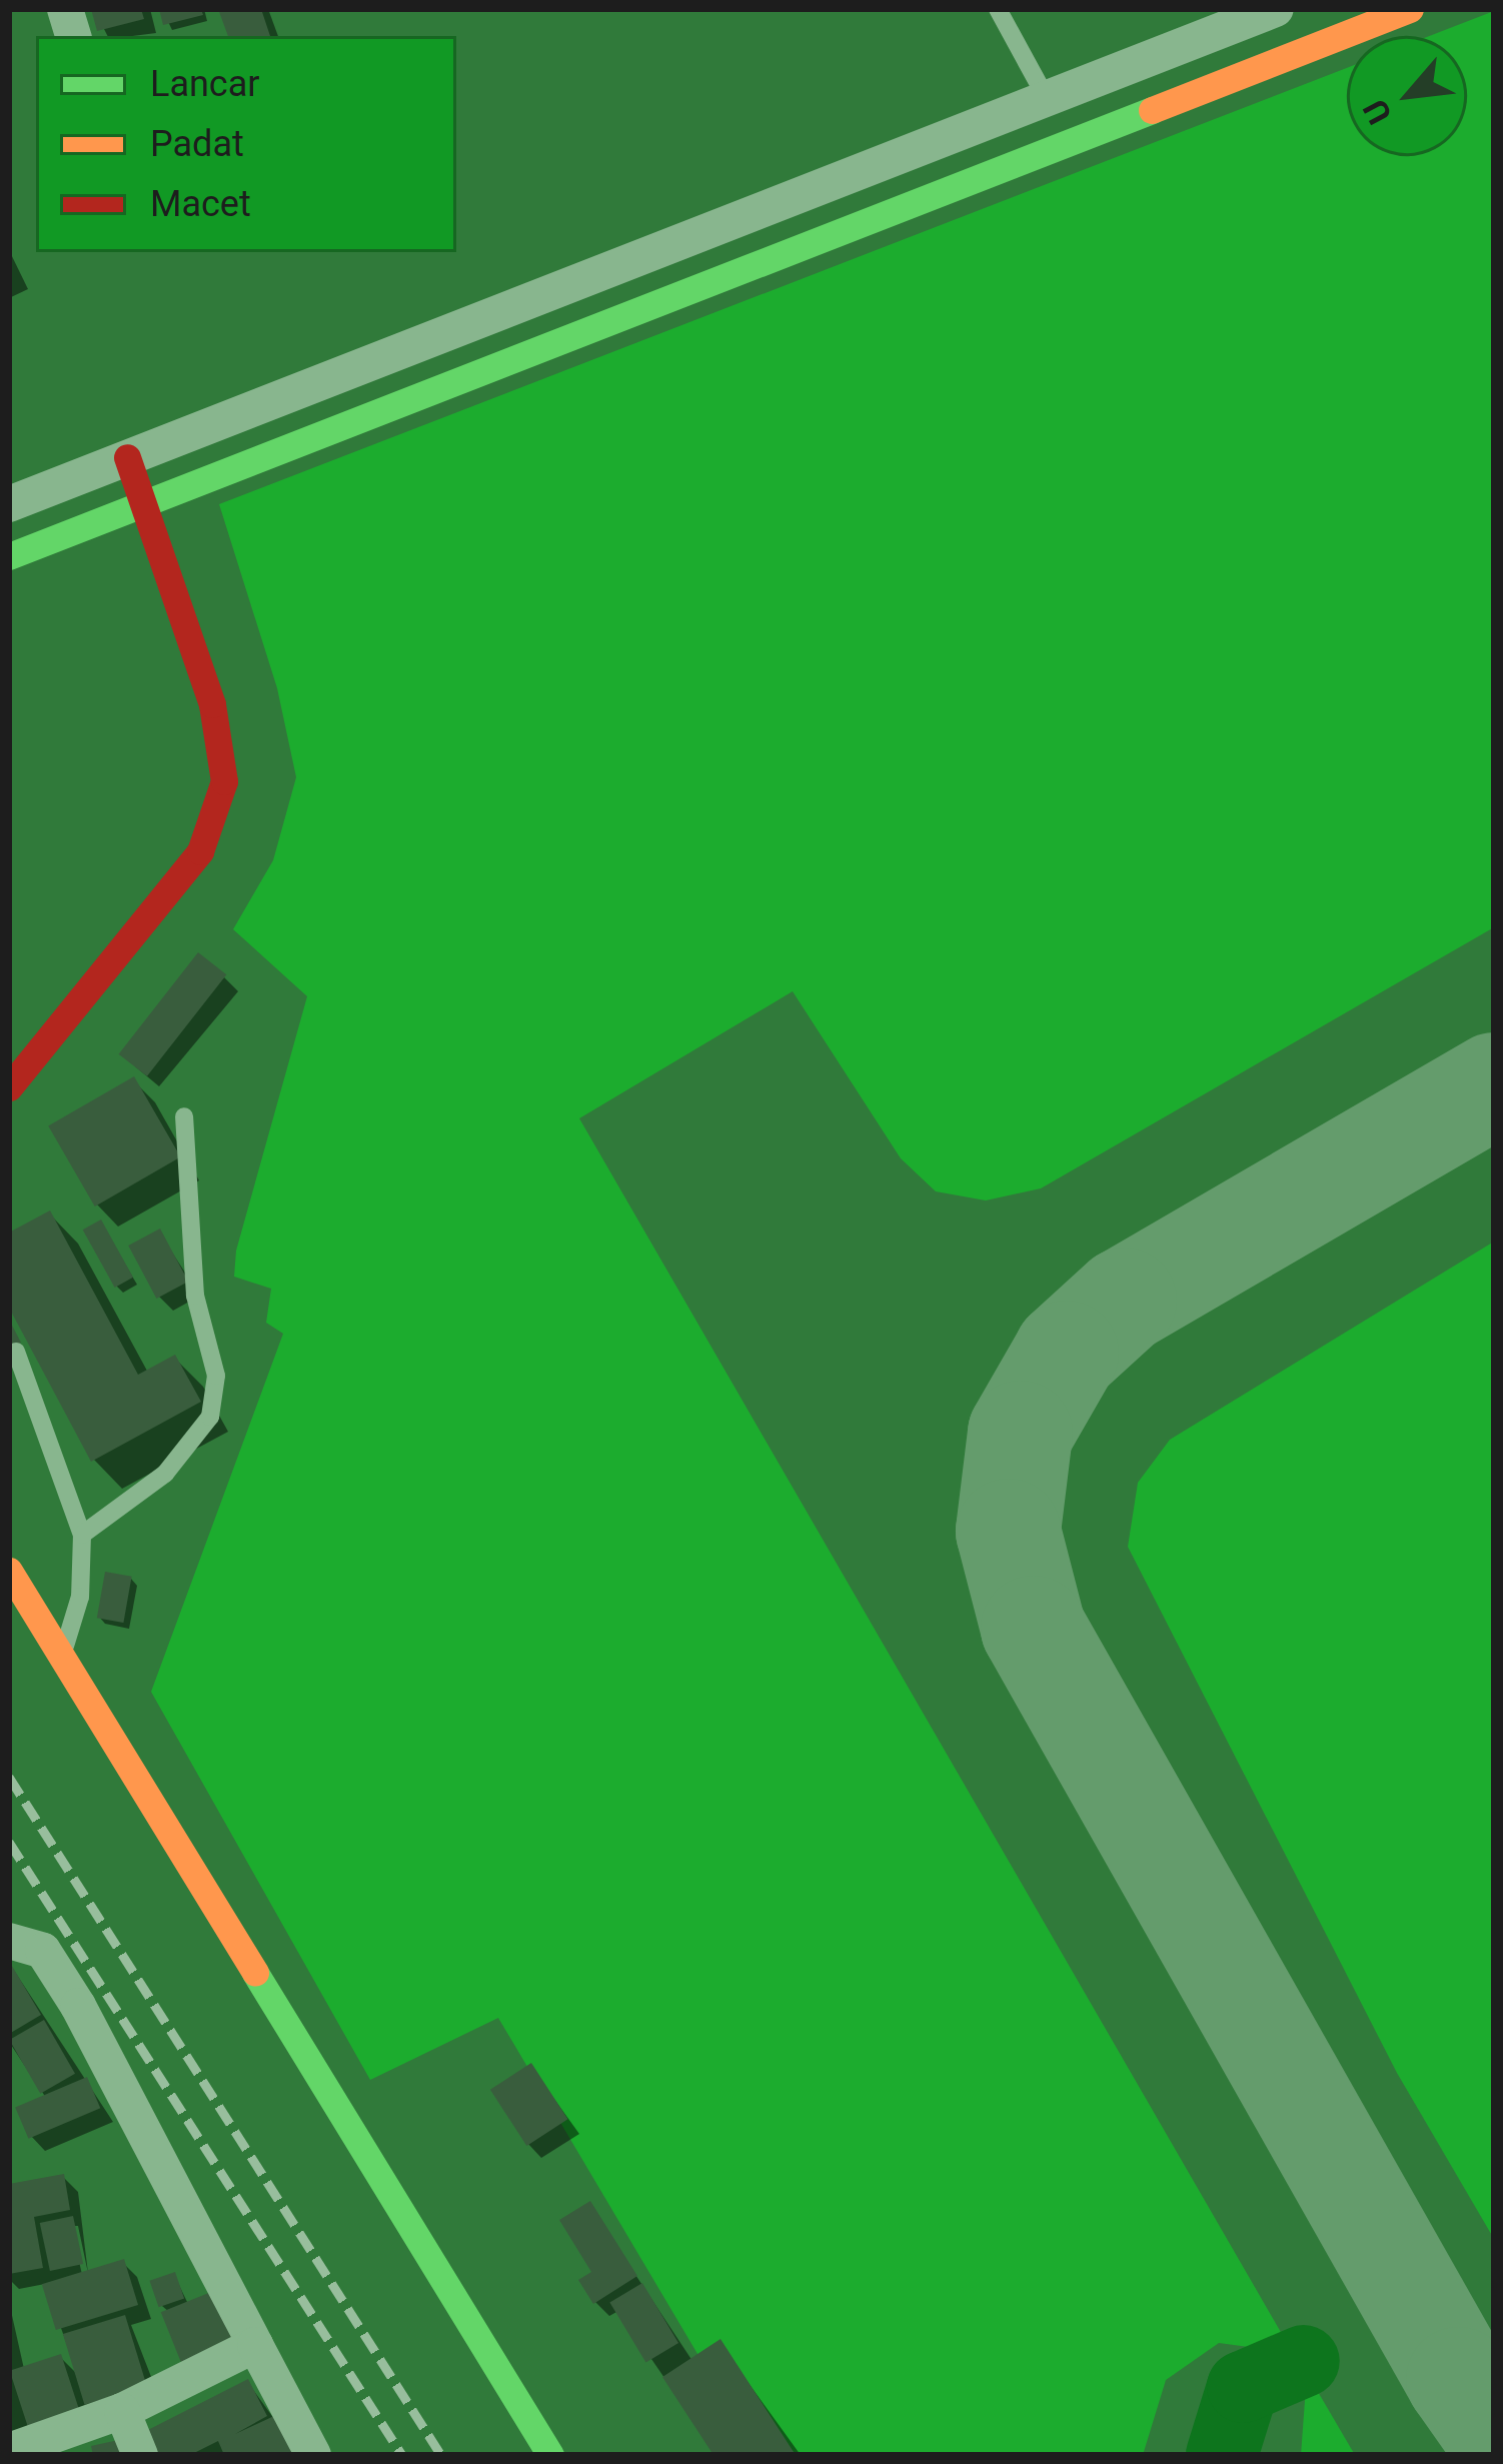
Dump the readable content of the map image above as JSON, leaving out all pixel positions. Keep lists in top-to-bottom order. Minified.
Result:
{"legend":["Lancar","Padat","Macet"],"north":"bottom left"}
